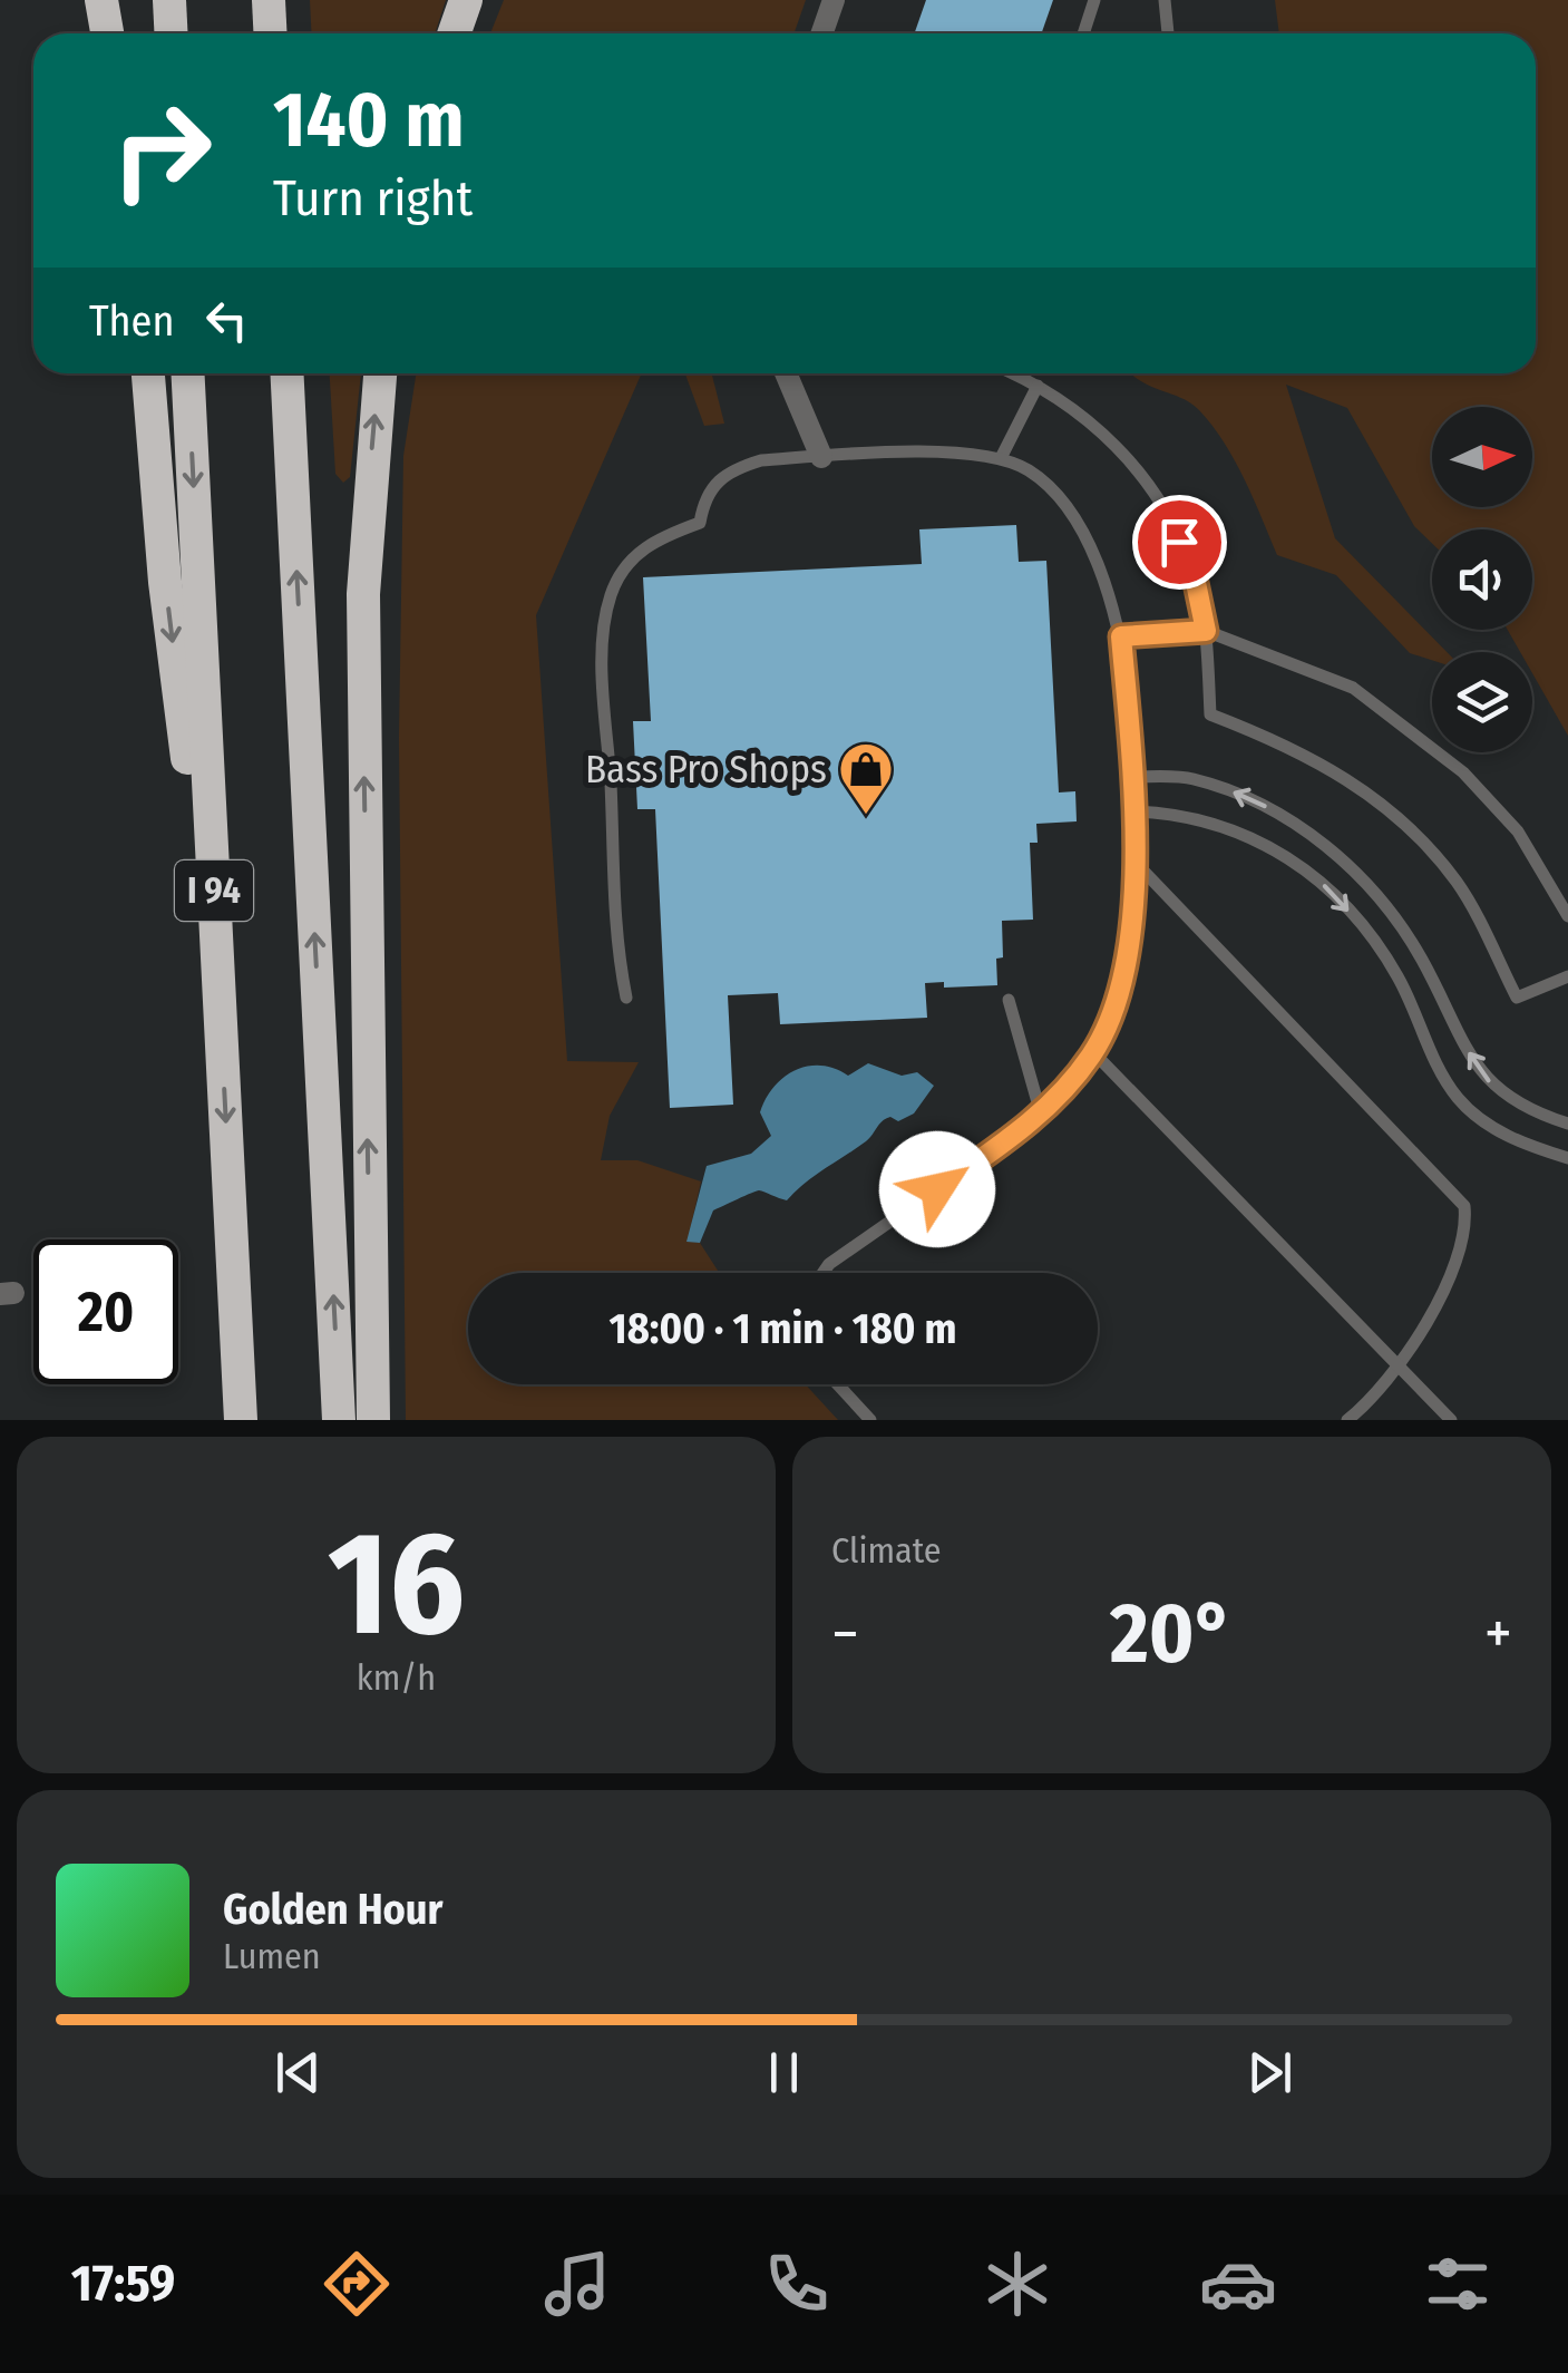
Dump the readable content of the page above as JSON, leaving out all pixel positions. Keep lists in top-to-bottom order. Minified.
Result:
{"streets":{"highway":["I 94"]},"places":{"shop":["Bass Pro Shops"]},"north":"right","page":{"turn":["140 m","Turn right"],"then":"Then","limit":"20","trip":"18:00 · 1 min · 180 m","tile":[["16","km/h"],"Climate"],"heat":["−","20°","+"],"song":["Golden Hour","Lumen"],"tabs":"17:59"}}
